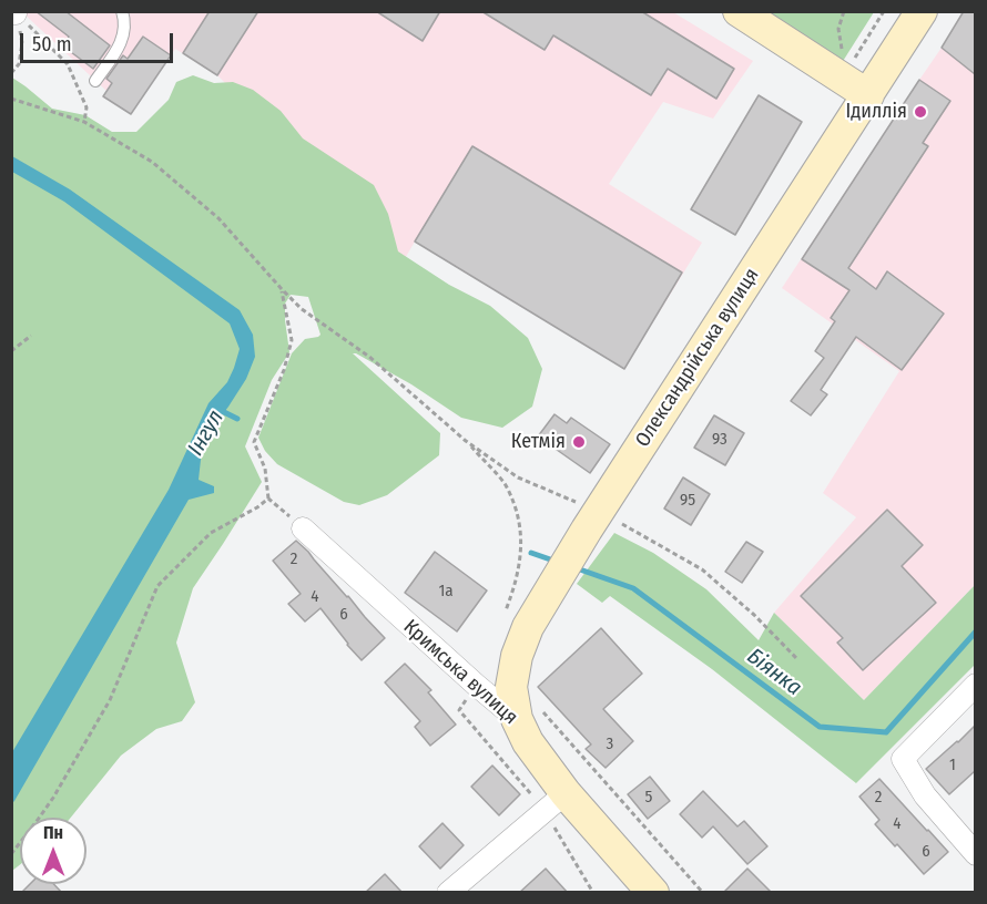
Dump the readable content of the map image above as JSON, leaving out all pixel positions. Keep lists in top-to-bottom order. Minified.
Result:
{"streets":{"street":["Олександрійська вулиця","Кримська вулиця"]},"crossings":[["Олександрійська вулиця","Кримська вулиця"]],"water":["Інгул","Біянка"],"places":["Ідиллія","Кетмія"],"house_numbers":["93","95","2","1а","4","6","3","1","5","2","4","6"],"scale_bar":"50 m","north":"top"}
